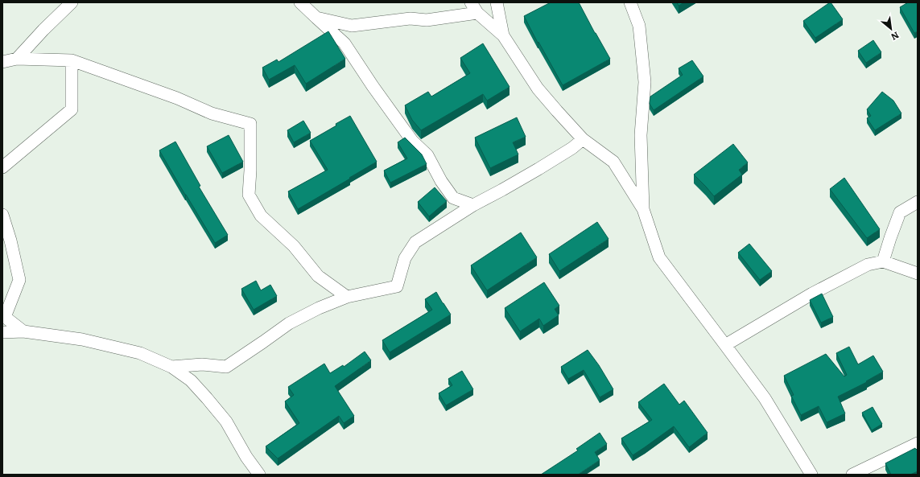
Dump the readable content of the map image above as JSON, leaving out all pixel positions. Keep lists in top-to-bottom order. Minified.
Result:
{"north":"bottom right"}
